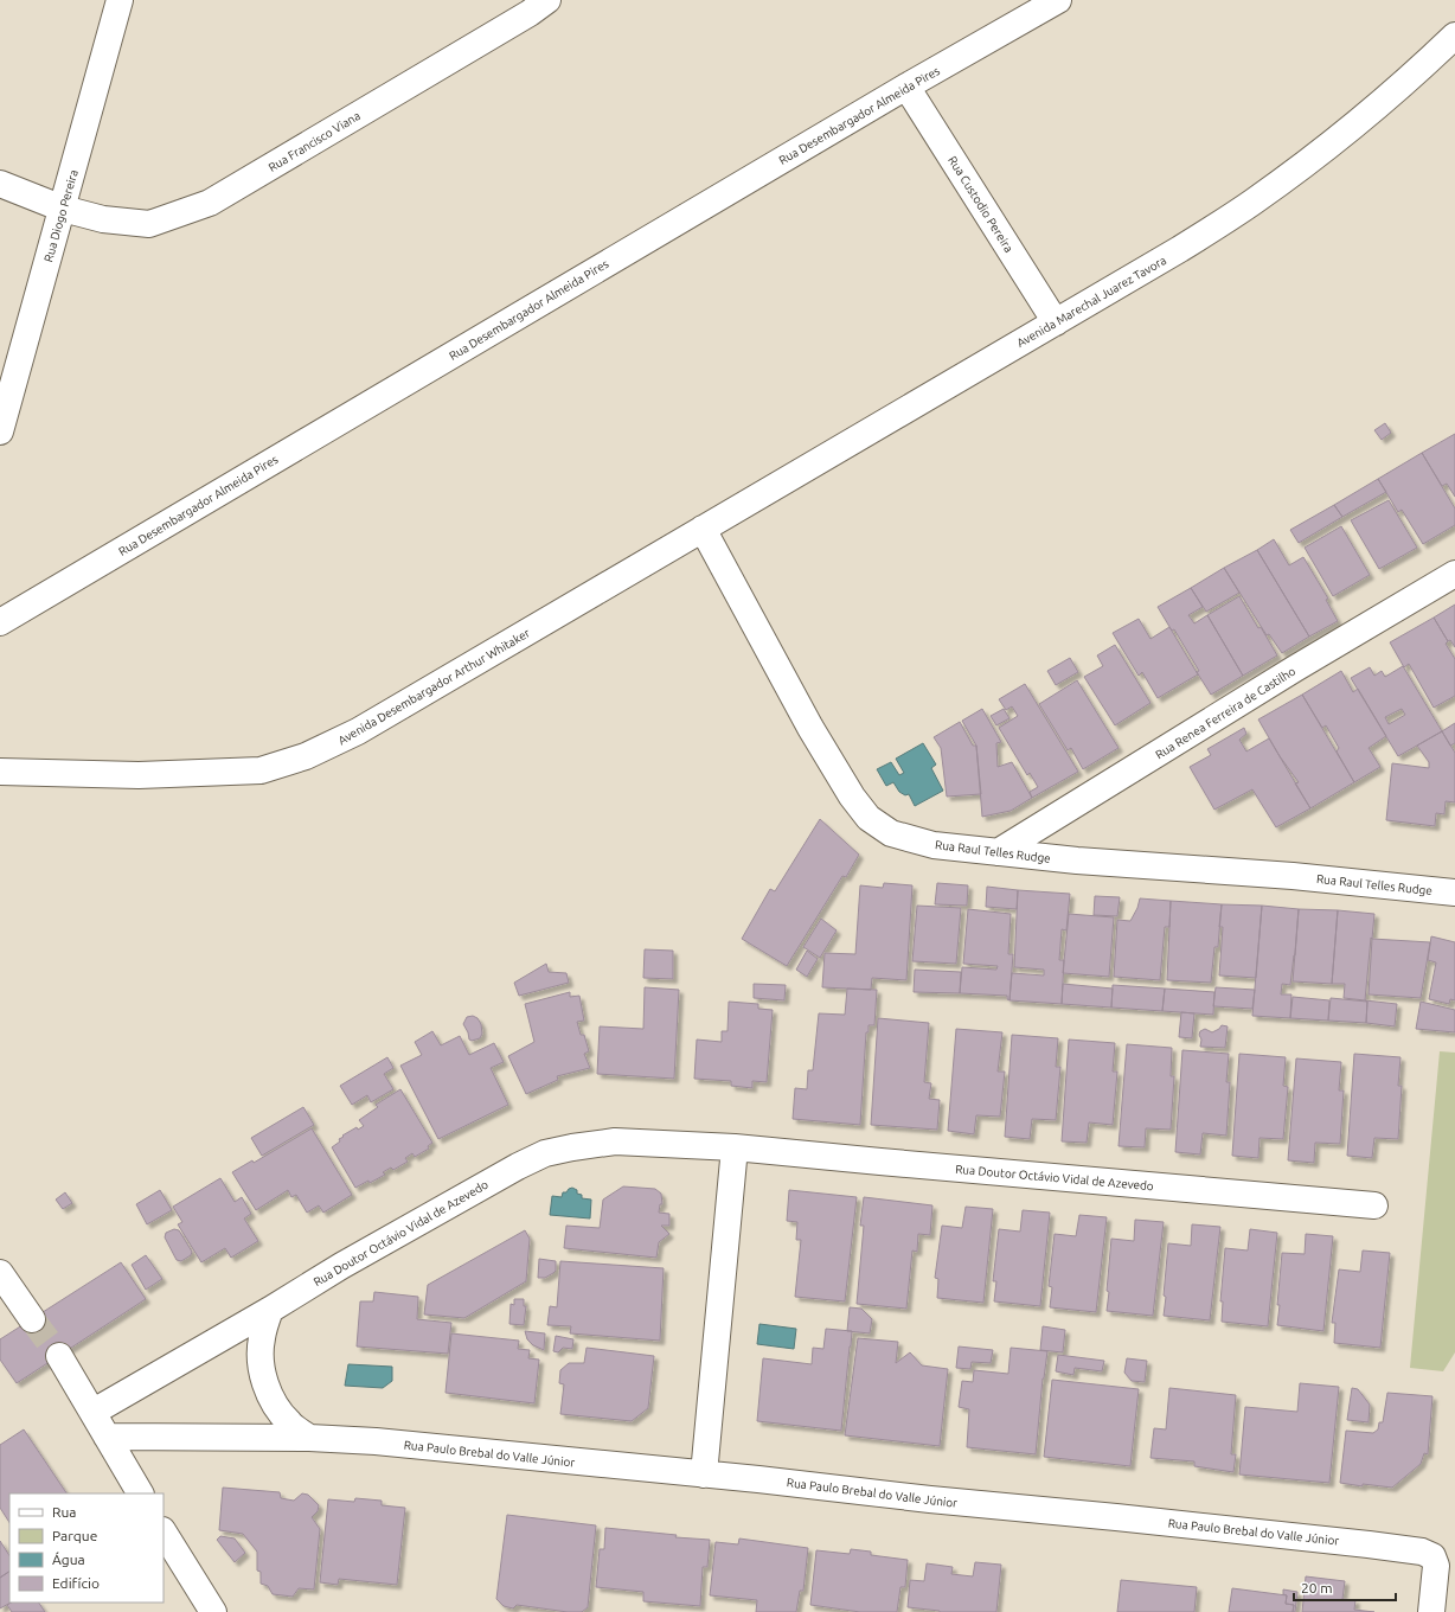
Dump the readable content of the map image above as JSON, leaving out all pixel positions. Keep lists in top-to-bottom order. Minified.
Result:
{"streets":{"street":["Rua Desembargador Almeida Pires","Rua Francisco Viana","Rua Custodio Pereira","Rua Diogo Pereira","Avenida Marechal Juarez Tavora","Avenida Desembargador Arthur Whitaker","Rua Renea Ferreira de Castilho","Rua Raul Telles Rudge","Rua Doutor Octávio Vidal de Azevedo","Rua Paulo Brebal do Valle Júnior"]},"crossings":[["Rua Desembargador Almeida Pires","Rua Custodio Pereira"],["Rua Francisco Viana","Rua Diogo Pereira"],["Rua Custodio Pereira","Avenida Marechal Juarez Tavora"],["Avenida Marechal Juarez Tavora","Avenida Desembargador Arthur Whitaker"],["Avenida Marechal Juarez Tavora","Rua Raul Telles Rudge"],["Avenida Desembargador Arthur Whitaker","Rua Raul Telles Rudge"],["Rua Renea Ferreira de Castilho","Rua Raul Telles Rudge"]],"legend":["Rua","Parque","Água","Edifício"],"scale_bar":"20 m"}
